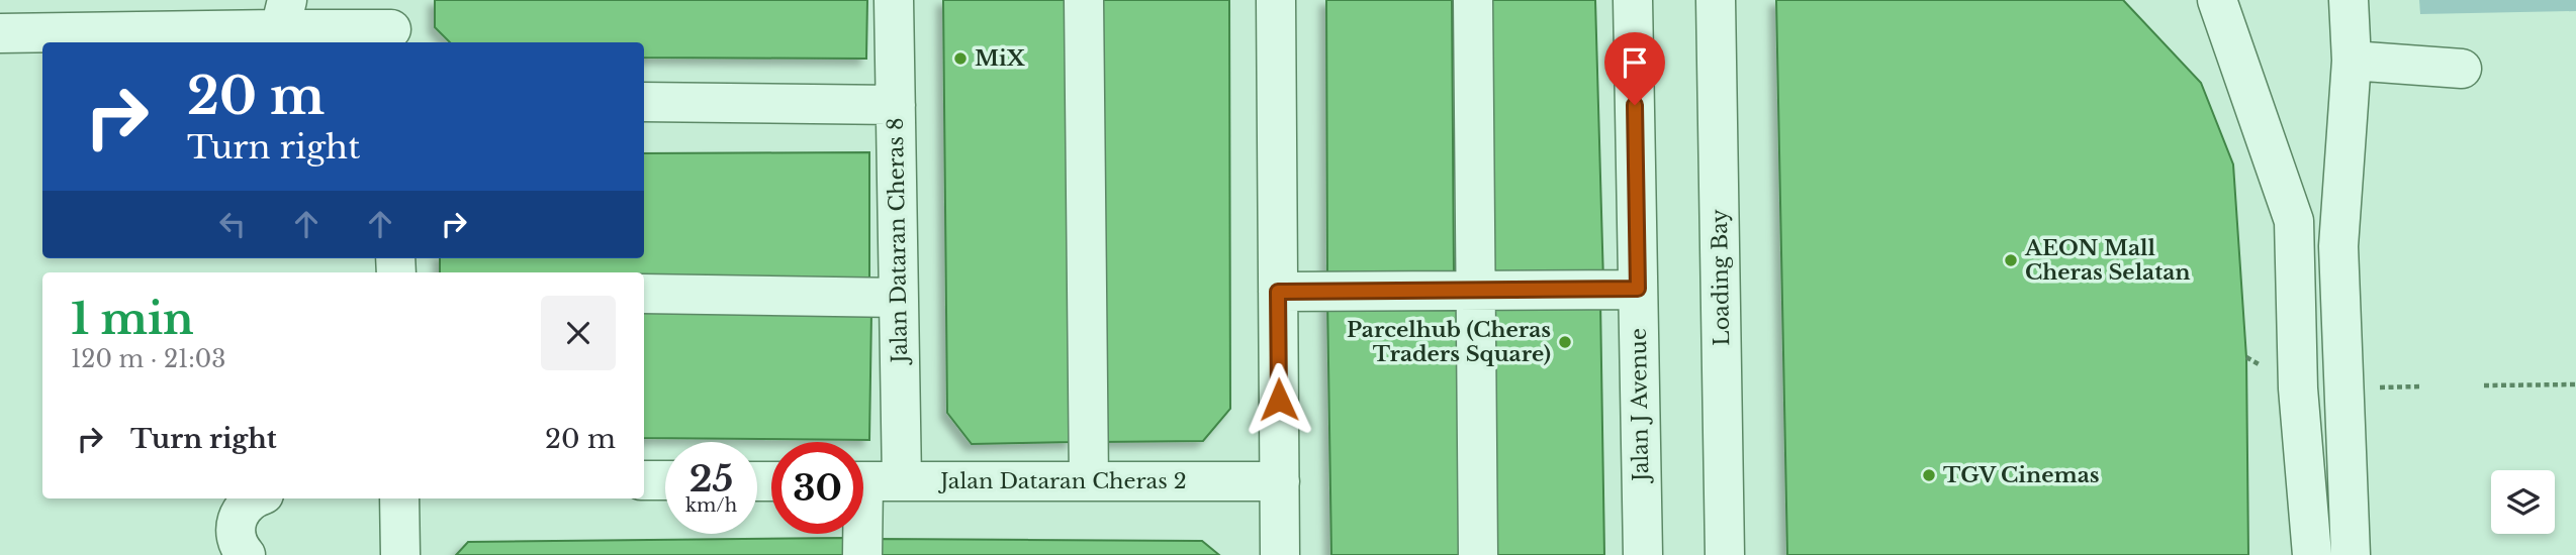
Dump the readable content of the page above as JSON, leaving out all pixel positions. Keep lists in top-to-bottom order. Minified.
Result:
{"streets":{"street":["Jalan Dataran Cheras 8","Loading Bay","Jalan J Avenue","Jalan Dataran Cheras 2"]},"crossings":[["Jalan Dataran Cheras 8","Jalan Dataran Cheras 2"]],"places":["MiX","AEON Mall Cheras Selatan","Parcelhub (Cheras Traders Square)","TGV Cinemas"],"page":{"turn":["20 m","Turn right"],"heading":["1 min","120 m · 21:03"],"list":[{"name":"Turn right","value":"20 m"}],"speed":"25 km/h","limit":"30"}}
